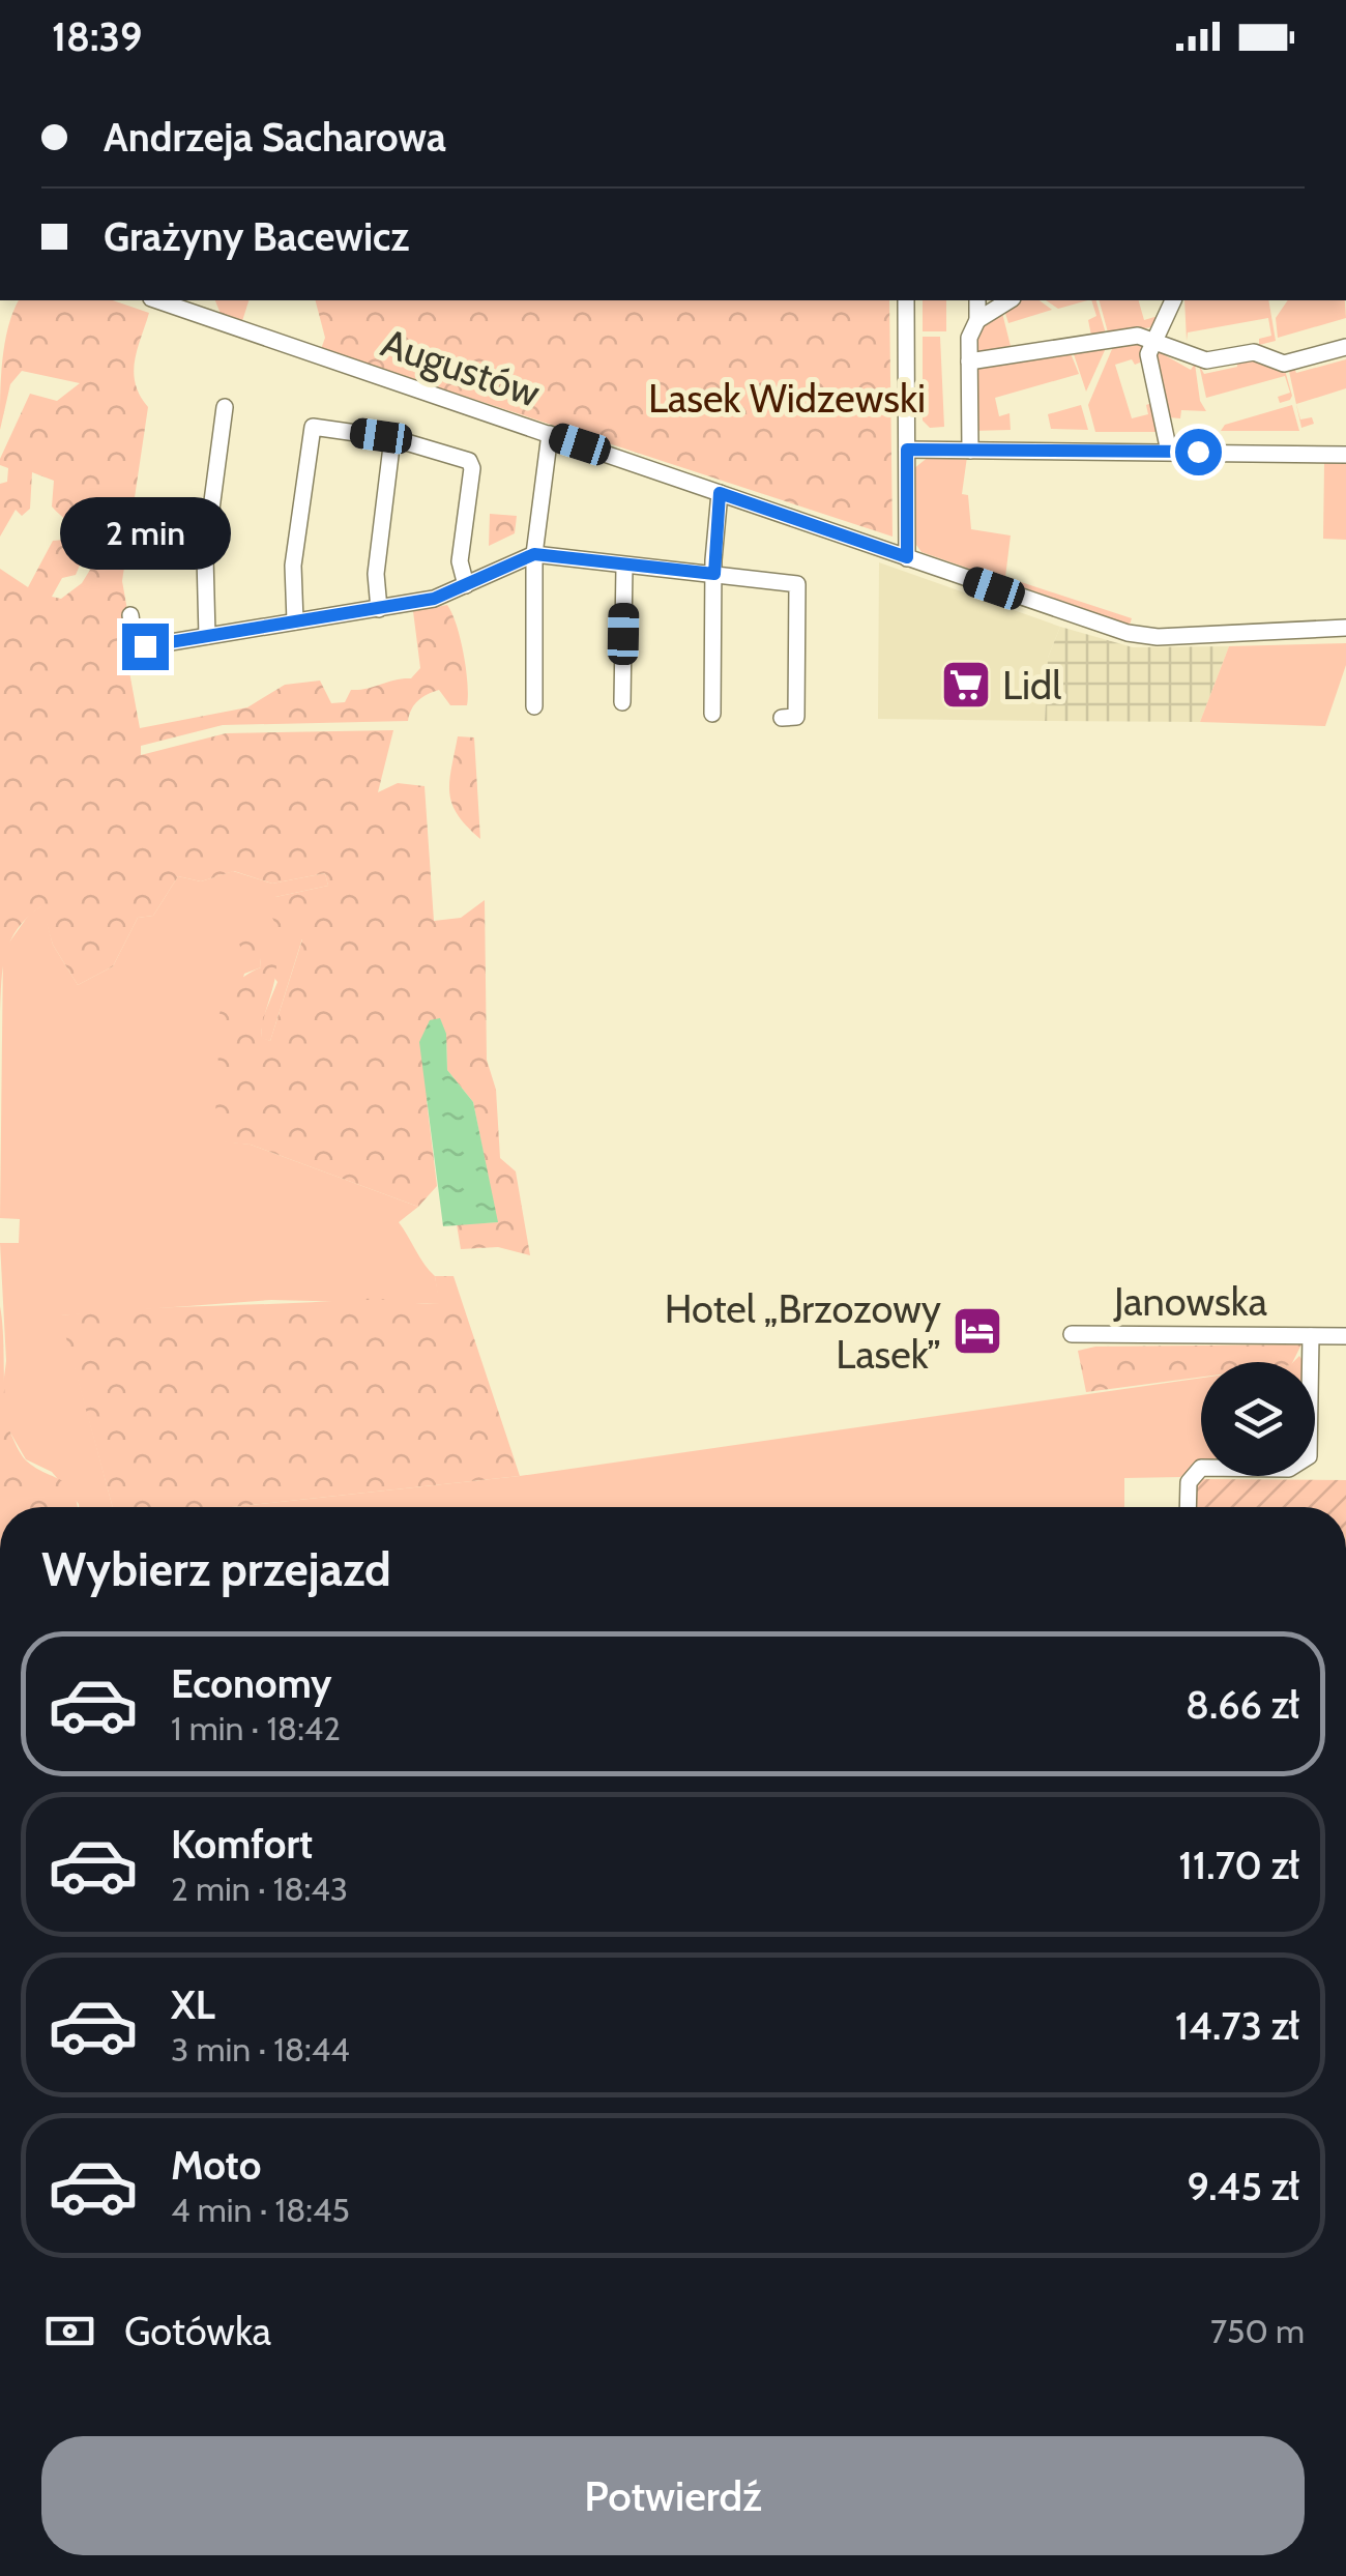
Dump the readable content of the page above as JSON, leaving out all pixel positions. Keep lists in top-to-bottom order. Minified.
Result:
{"streets":{"street":["Augustów","Janowska"]},"parks":["Lasek Widzewski"],"places":{"supermarket":["Lidl"],"hotel":["Hotel „Brzozowy Lasek”"]},"page":{"status":"18:39","banner":["Andrzeja Sacharowa","Grażyny Bacewicz"],"bubble":"2 min","heading":"Wybierz przejazd","list":[{"name":"Economy","note":"1 min · 18:42","value":"8.66 zł"},{"name":"Komfort","note":"2 min · 18:43","value":"11.70 zł"},{"name":"XL","note":"3 min · 18:44","value":"14.73 zł"},{"name":"Moto","note":"4 min · 18:45","value":"9.45 zł"}],"pay":["Gotówka","750 m"],"buttons":"Potwierdź"}}
